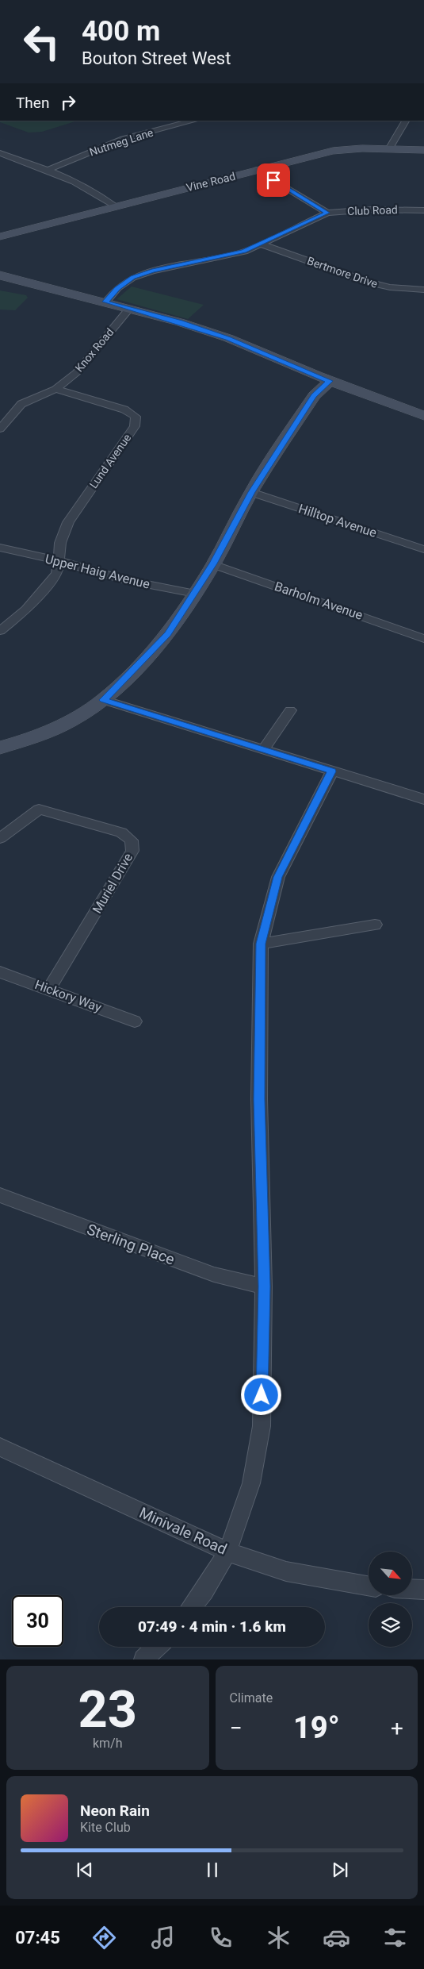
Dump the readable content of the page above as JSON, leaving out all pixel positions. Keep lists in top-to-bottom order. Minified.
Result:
{"streets":{"main road":["Vine Road"],"street":["Nutmeg Lane","Club Road","Bertmore Drive","Knox Road","Lund Avenue","Hilltop Avenue","Upper Haig Avenue","Barholm Avenue","Muriel Drive","Hickory Way","Sterling Place","Minivale Road"]},"crossings":[["Club Road","Bertmore Drive"],["Knox Road","Lund Avenue"],["Lund Avenue","Upper Haig Avenue"],["Muriel Drive","Hickory Way"]],"north":"bottom right","page":{"turn":["400 m","Bouton Street West"],"then":"Then","limit":"30","trip":"07:49 · 4 min · 1.6 km","tile":[["23","km/h"],"Climate"],"heat":["−","19°","+"],"song":["Neon Rain","Kite Club"],"tabs":"07:45"}}
